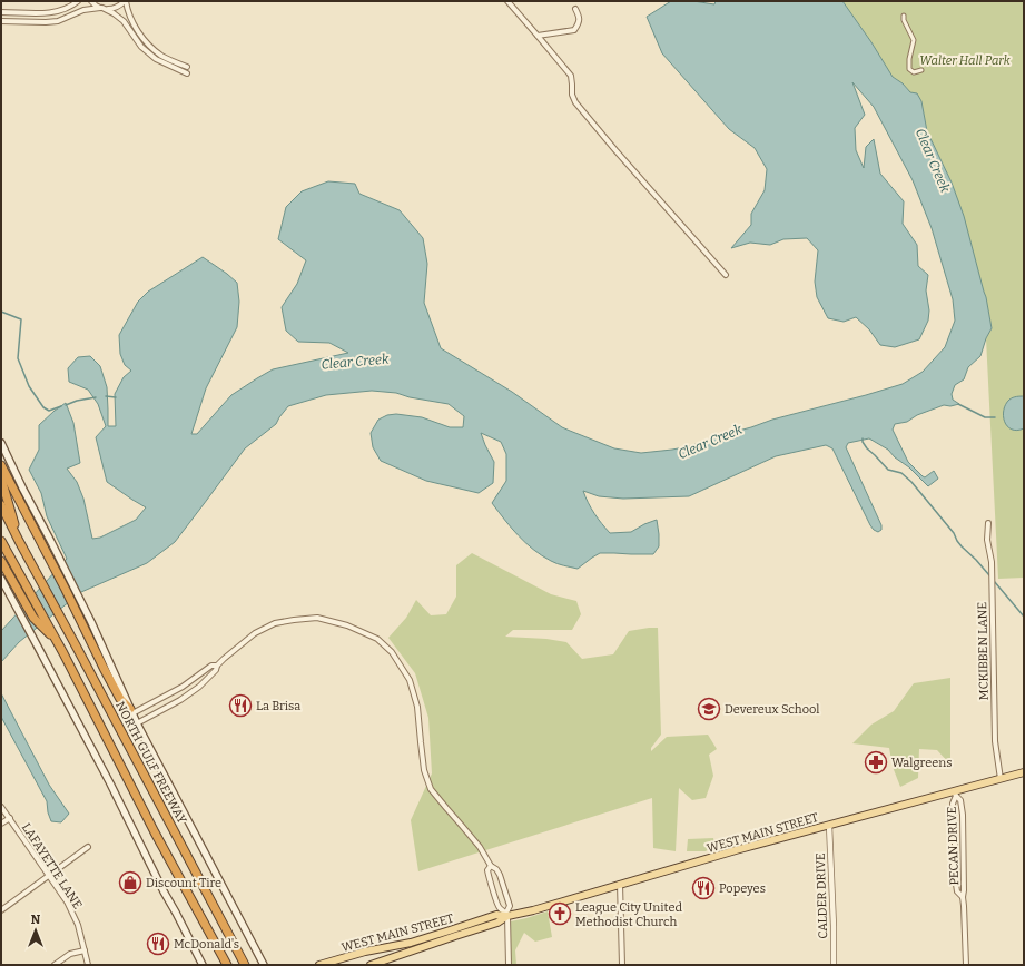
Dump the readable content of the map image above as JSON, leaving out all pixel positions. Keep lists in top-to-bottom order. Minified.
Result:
{"streets":{"highway":["NORTH GULF FREEWAY"],"main road":["WEST MAIN STREET"],"street":["MCKIBBEN LANE","PECAN DRIVE","LAFAYETTE LANE","CALDER DRIVE"]},"crossings":[["MCKIBBEN LANE","WEST MAIN STREET"],["WEST MAIN STREET","PECAN DRIVE"],["WEST MAIN STREET","CALDER DRIVE"]],"water":["Clear Creek"],"parks":["Walter Hall Park"],"places":{"restaurant":["La Brisa","Popeyes","McDonald's"],"school or university":["Devereux School"],"pharmacy":["Walgreens"],"shop":["Discount Tire"],"church":["League City United Methodist Church"]},"north":"top"}
